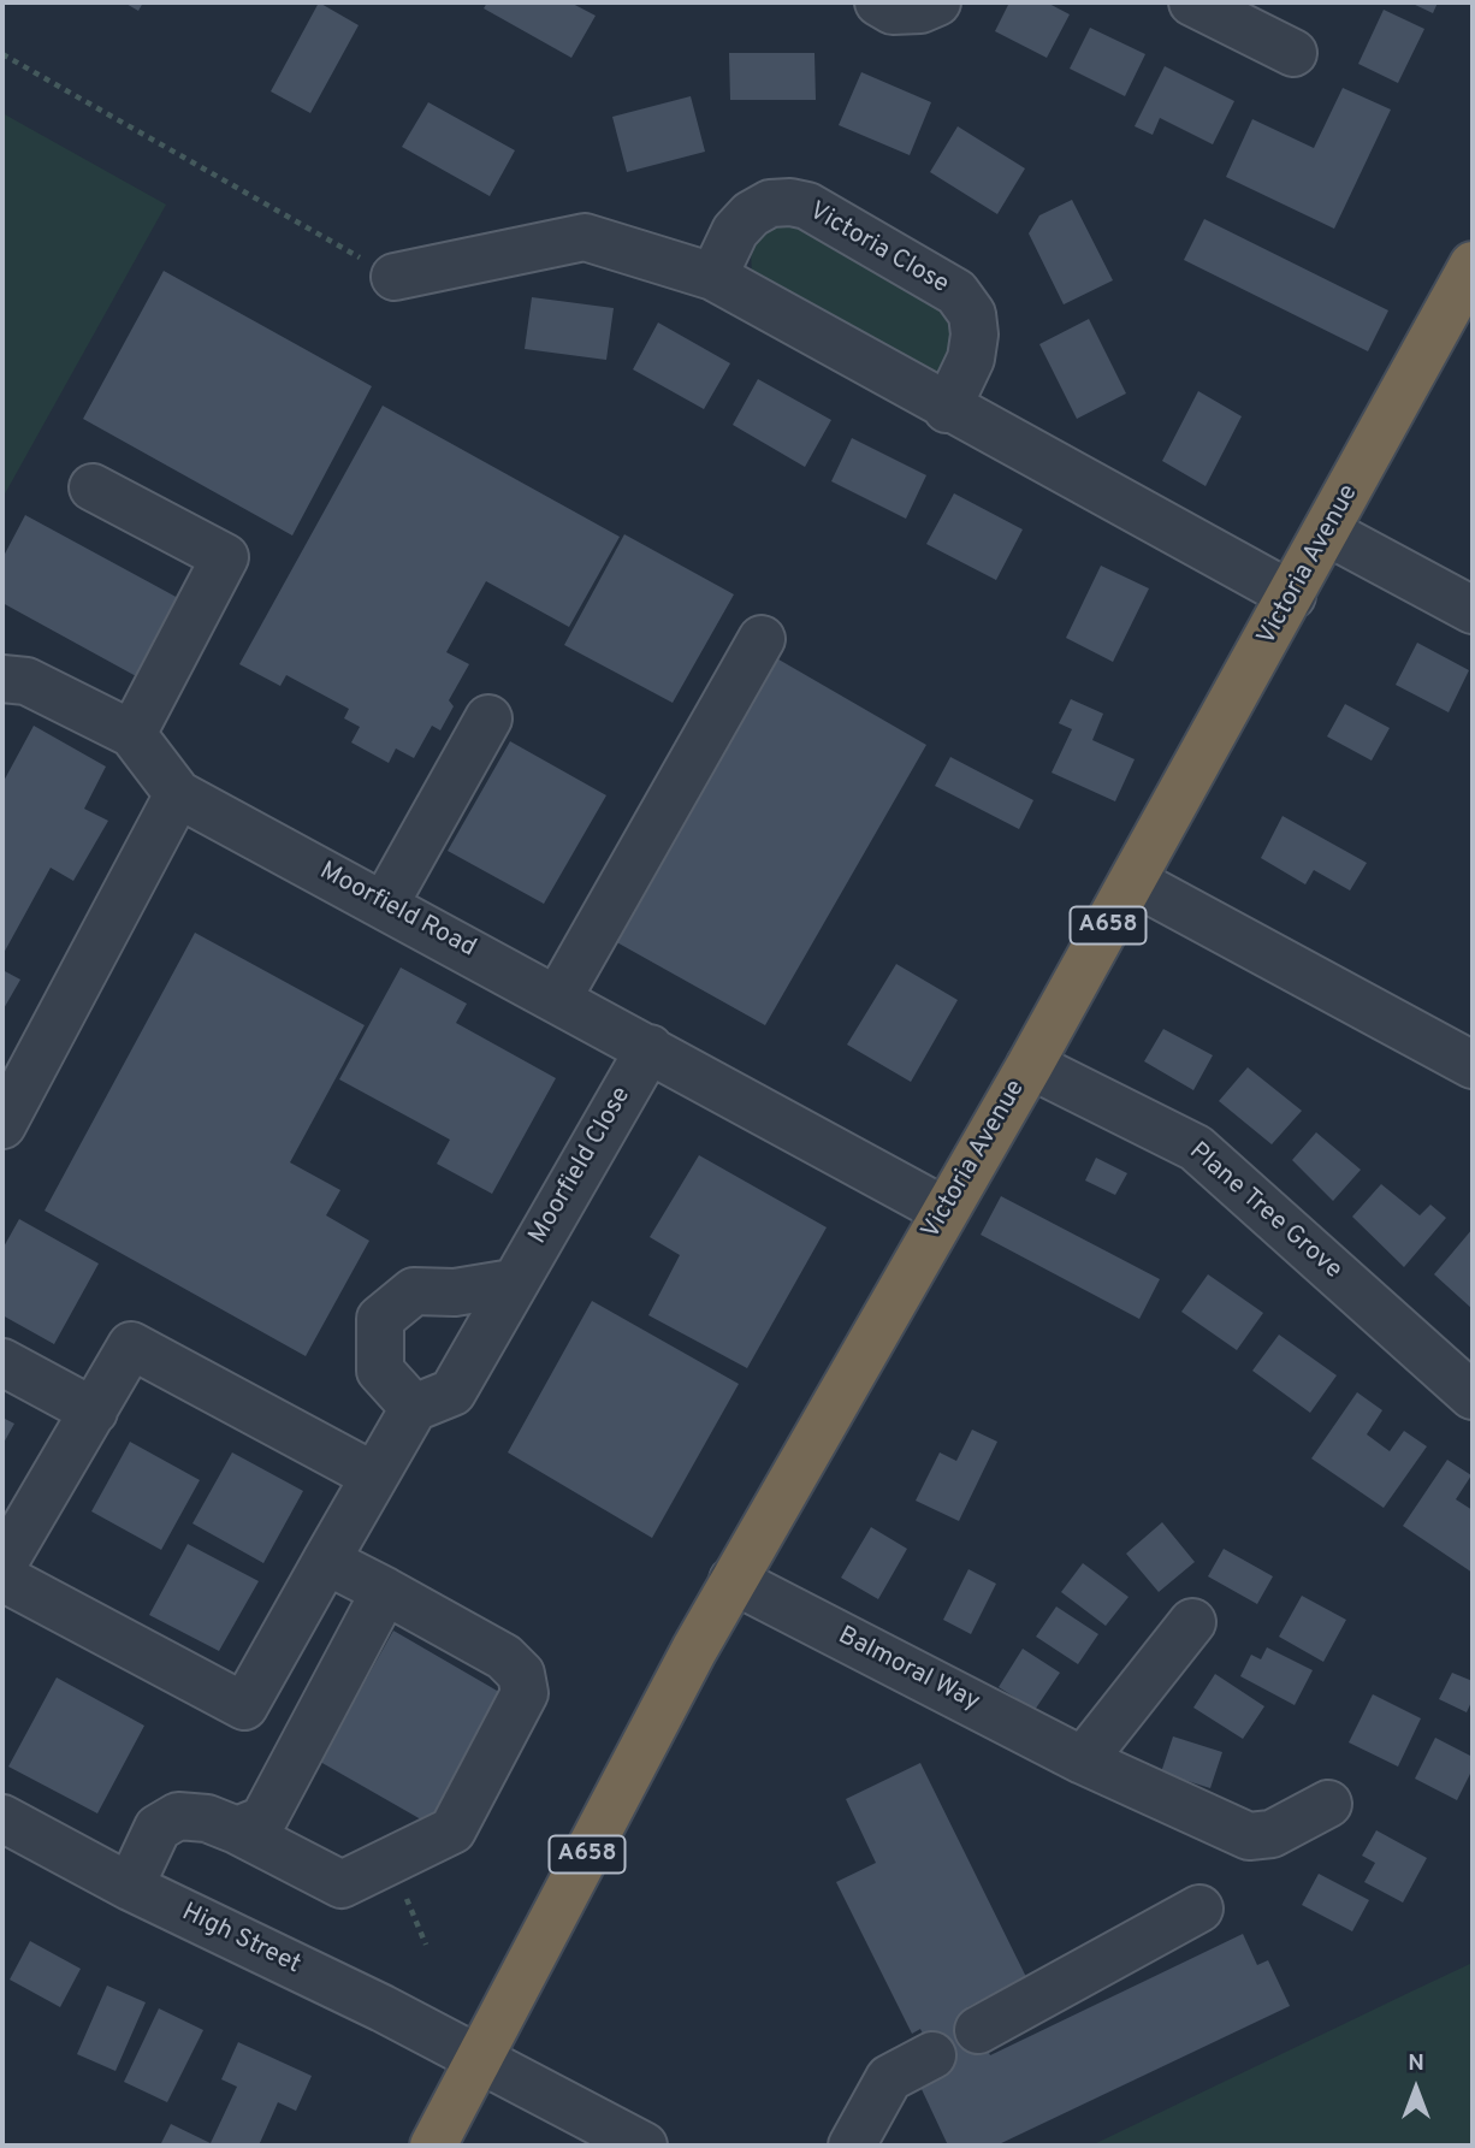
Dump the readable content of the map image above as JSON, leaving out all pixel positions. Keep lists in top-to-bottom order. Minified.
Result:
{"streets":{"highway":["Victoria Avenue","A658"],"street":["Victoria Close","Moorfield Road","Moorfield Close","Plane Tree Grove","Balmoral Way","High Street"]},"crossings":[["Victoria Avenue","Moorfield Road"],["Victoria Avenue","A658"],["Victoria Avenue","Plane Tree Grove"],["Victoria Avenue","Balmoral Way"],["Victoria Avenue","High Street"],["Moorfield Road","Moorfield Close"],["A658","High Street"]],"north":"top"}
